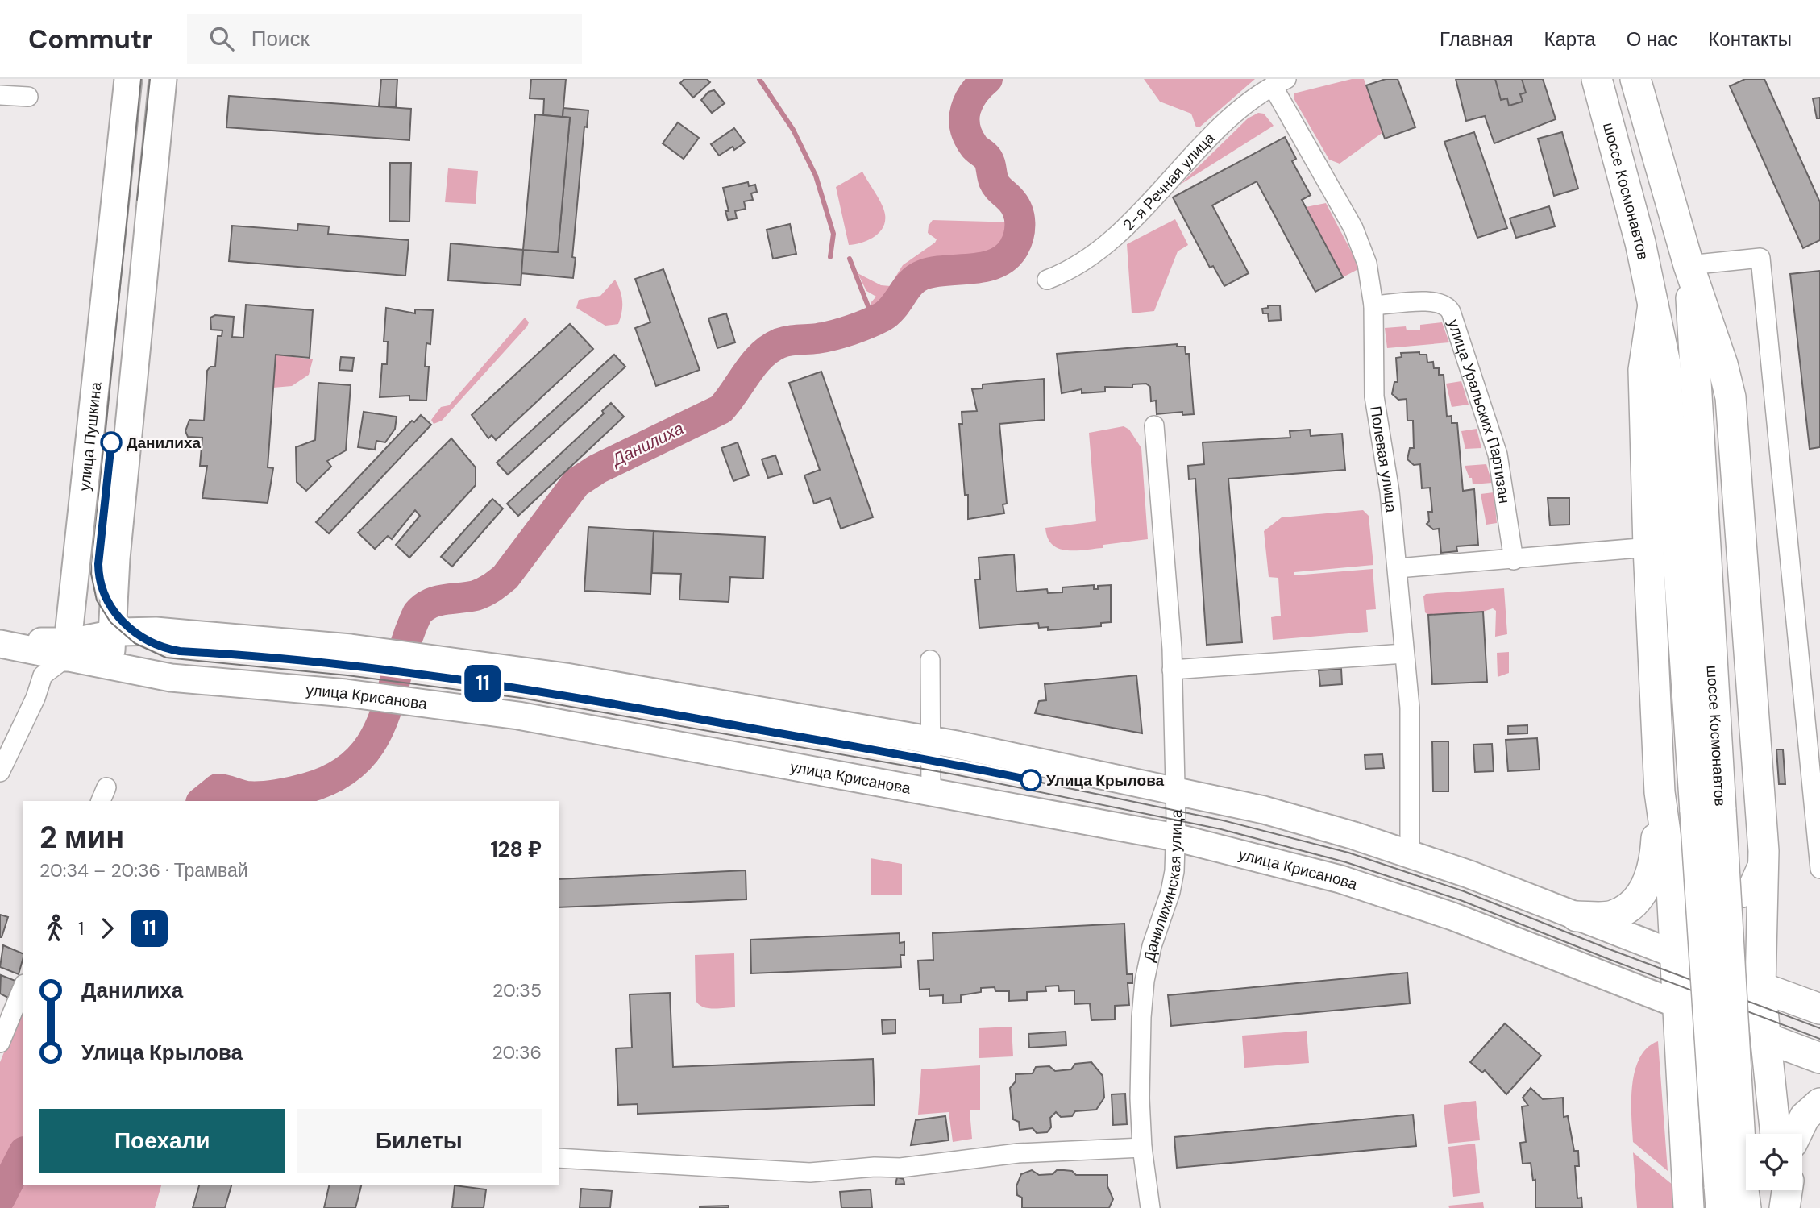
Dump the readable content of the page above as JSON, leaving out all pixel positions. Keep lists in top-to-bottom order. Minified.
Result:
{"streets":{"main road":["шоссе Космонавтов","улица Пушкина","улица Крисанова"],"street":["2-я Речная улица","улица Уральских Партизан","Полевая улица","Данилихинская улица"]},"crossings":[["2-я Речная улица","Полевая улица"],["шоссе Космонавтов","улица Крисанова"],["улица Уральских Партизан","Полевая улица"],["улица Пушкина","улица Крисанова"],["Полевая улица","улица Крисанова"],["улица Крисанова","Данилихинская улица"]],"water":["Данилиха"],"places":["Данилиха","Улица Крылова"],"lines":["tram line 11"],"page":{"header":"Commutr","search":"Поиск","nav":["Главная","Карта","О нас","Контакты"],"on_map":"11","heading":["2 мин","20:34 – 20:36 · Трамвай","128 ₽"],"legs":["1","11"],"list":[{"name":"Данилиха","value":"20:35"},{"name":"Улица Крылова","value":"20:36"}],"buttons":["Поехали","Билеты"]}}
